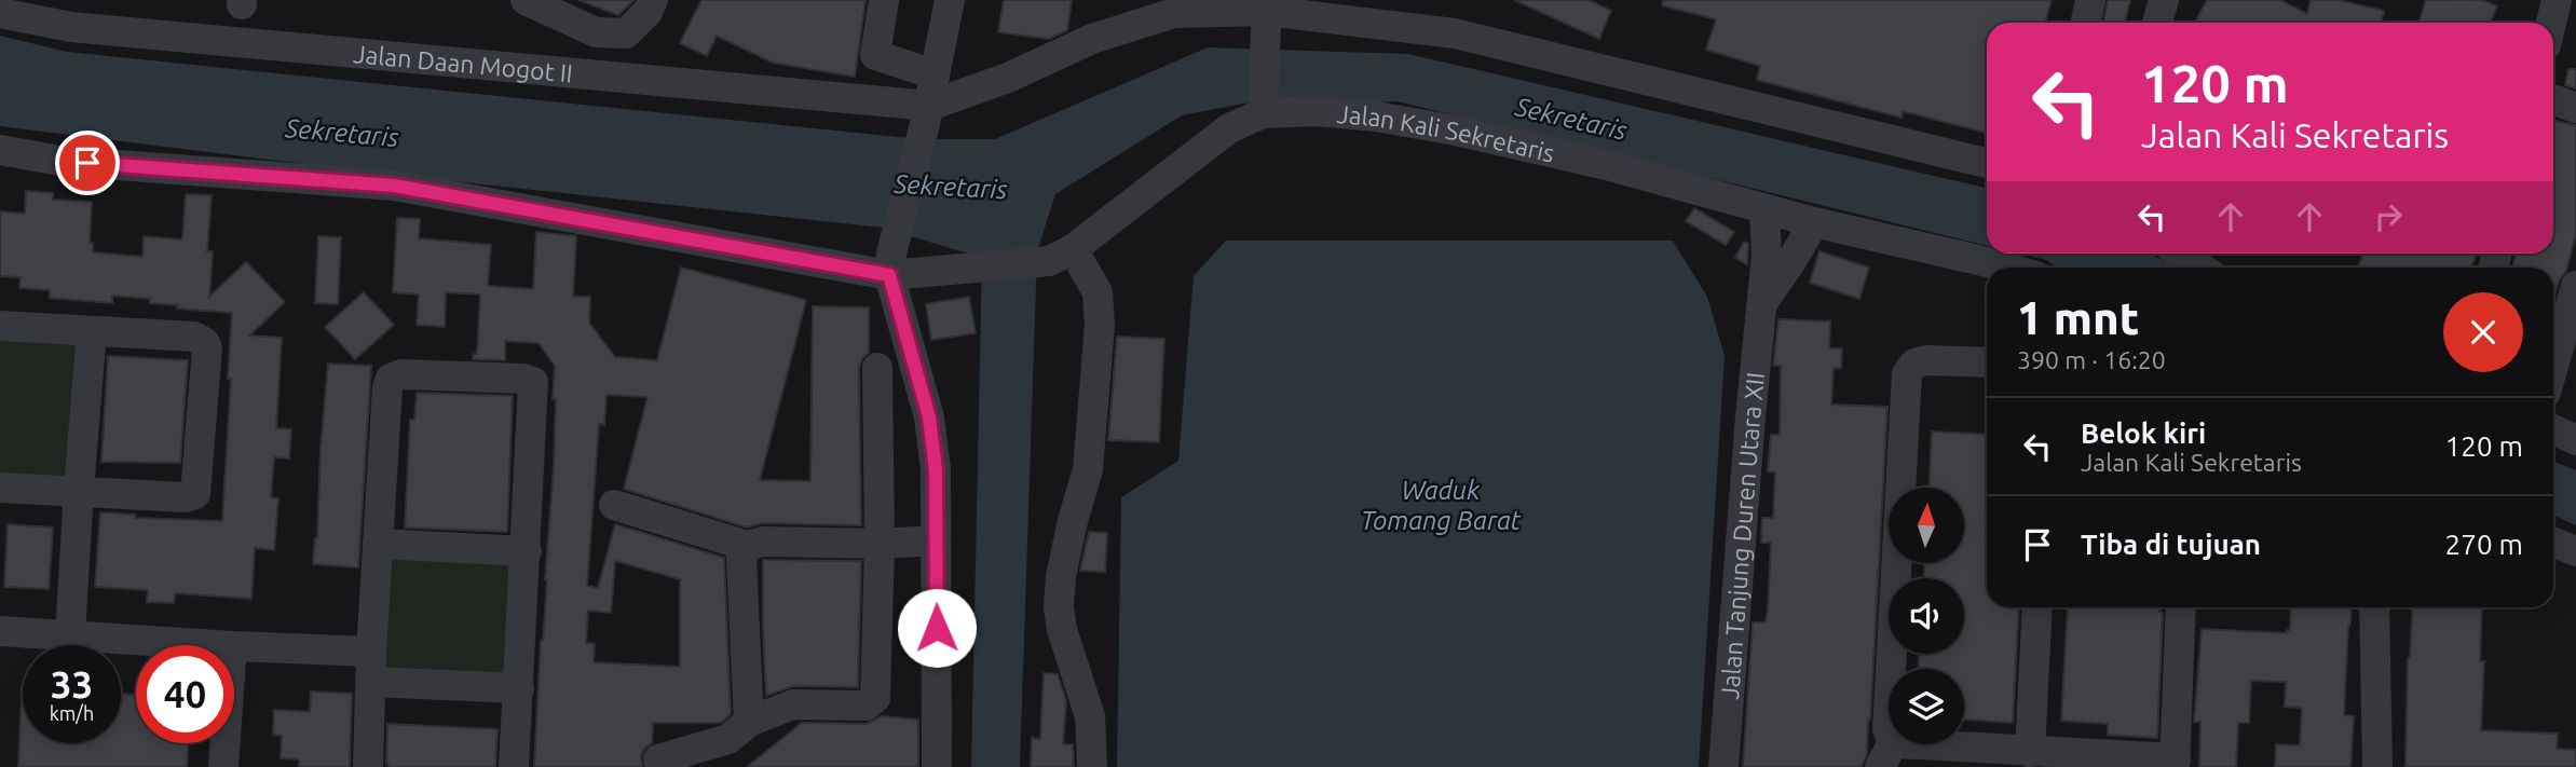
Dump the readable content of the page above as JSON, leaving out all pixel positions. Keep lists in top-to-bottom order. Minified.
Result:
{"streets":{"street":["Jalan Daan Mogot II","Jalan Kali Sekretaris","Jalan Tanjung Duren Utara XII"]},"crossings":[["Jalan Kali Sekretaris","Jalan Tanjung Duren Utara XII"]],"water":["Sekretaris","Waduk Tomang Barat"],"north":"top","page":{"turn":["120 m","Jalan Kali Sekretaris"],"heading":["1 mnt","390 m · 16:20"],"list":[{"name":"Belok kiri","note":"Jalan Kali Sekretaris","value":"120 m"},{"name":"Tiba di tujuan","value":"270 m"}],"speed":"33 km/h","limit":"40"}}
